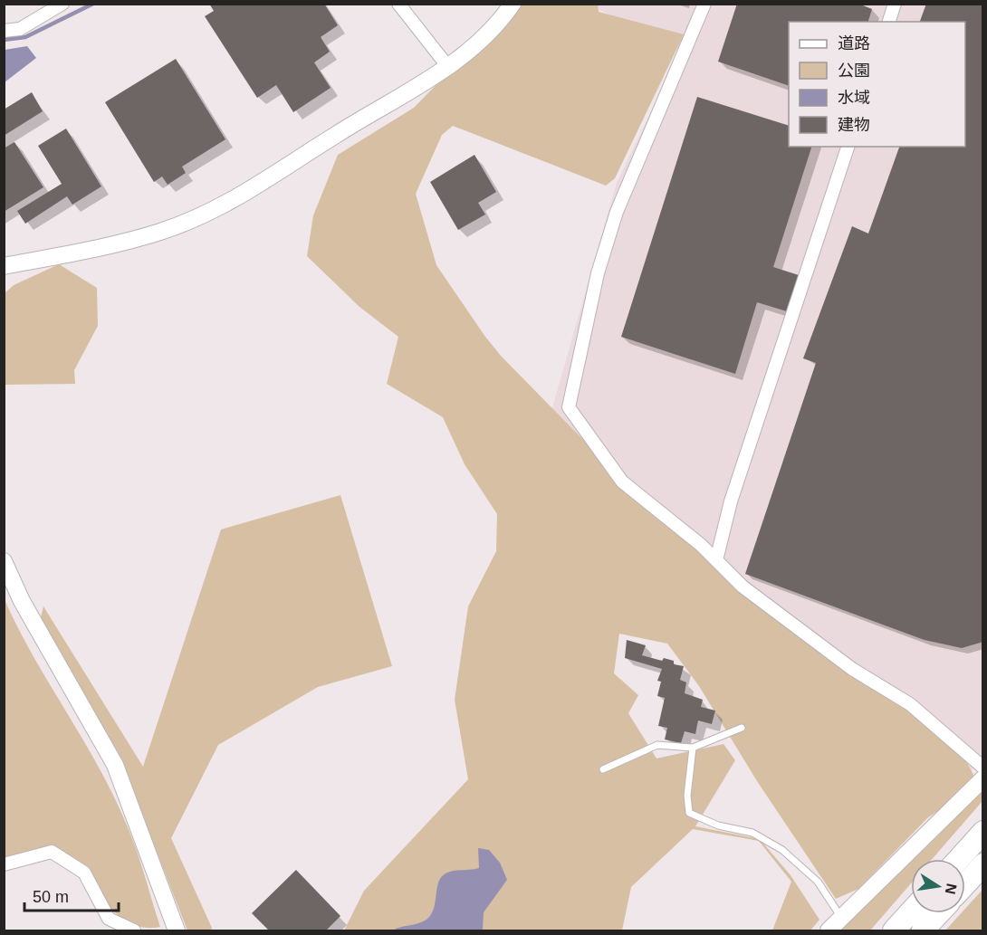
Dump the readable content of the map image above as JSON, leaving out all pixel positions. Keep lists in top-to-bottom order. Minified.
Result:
{"legend":["道路","公園","水域","建物"],"scale_bar":"50 m","north":"right"}
